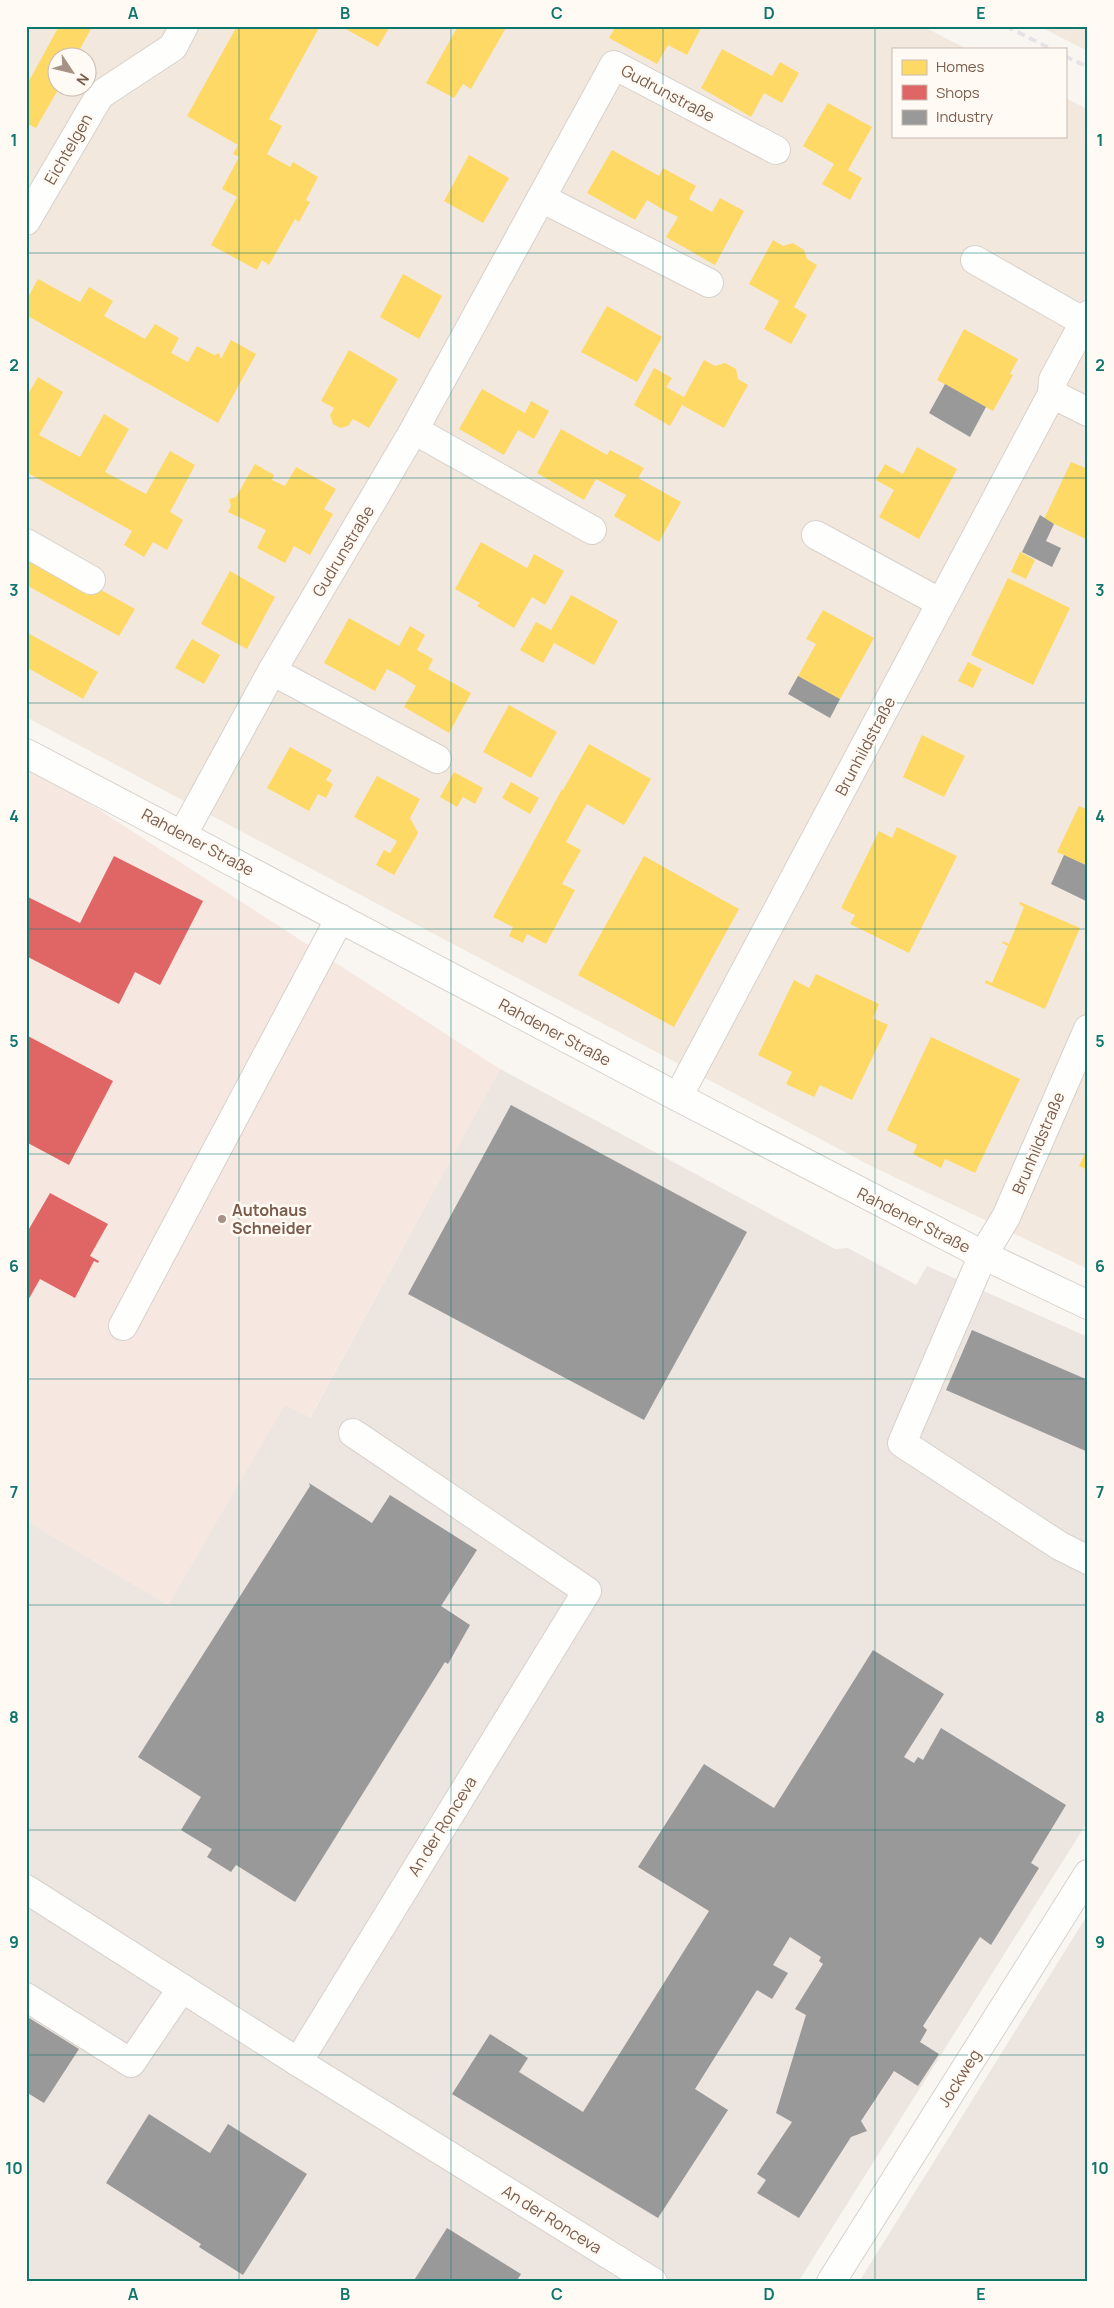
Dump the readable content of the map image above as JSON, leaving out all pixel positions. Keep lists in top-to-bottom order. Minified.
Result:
{"streets":{"street":["Gudrunstraße","Eichtelgen","Brunhildstraße","Rahdener Straße","An der Ronceva","Jockweg"]},"crossings":[["Gudrunstraße","Rahdener Straße"],["Brunhildstraße","Rahdener Straße"]],"places":["Autohaus Schneider"],"legend":["Homes","Shops","Industry"],"north":"bottom right","grid":{"columns":["A","B","C","D","E"],"rows":["1","2","3","4","5","6","7","8","9","10"]}}
